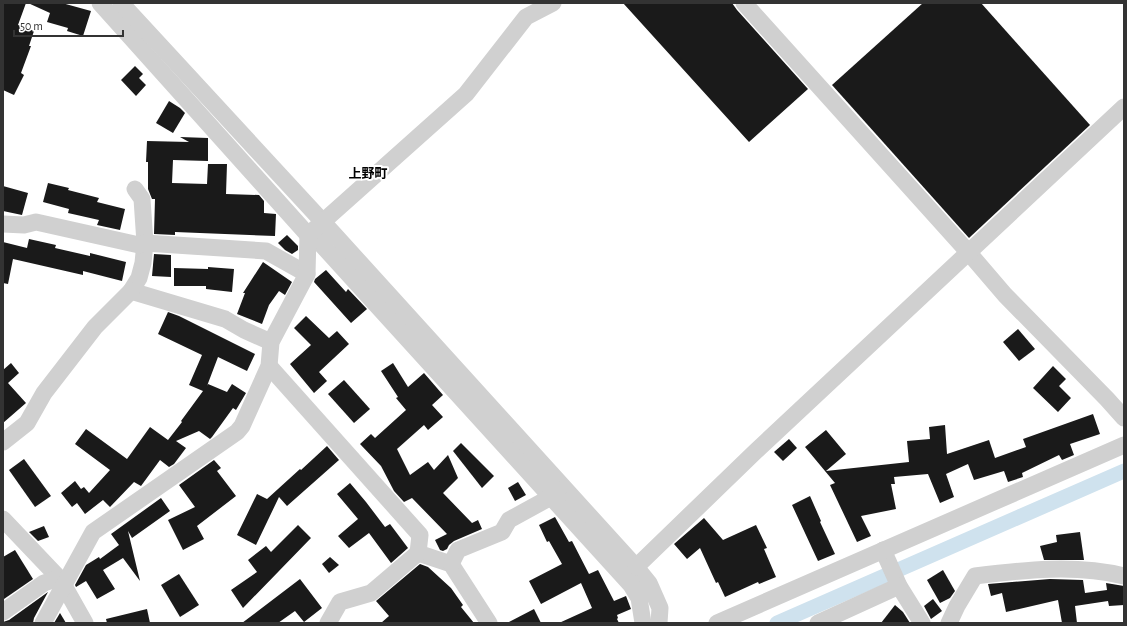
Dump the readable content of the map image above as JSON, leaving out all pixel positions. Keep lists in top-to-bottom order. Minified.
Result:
{"districts":["上野町"],"scale_bar":"50 m"}
